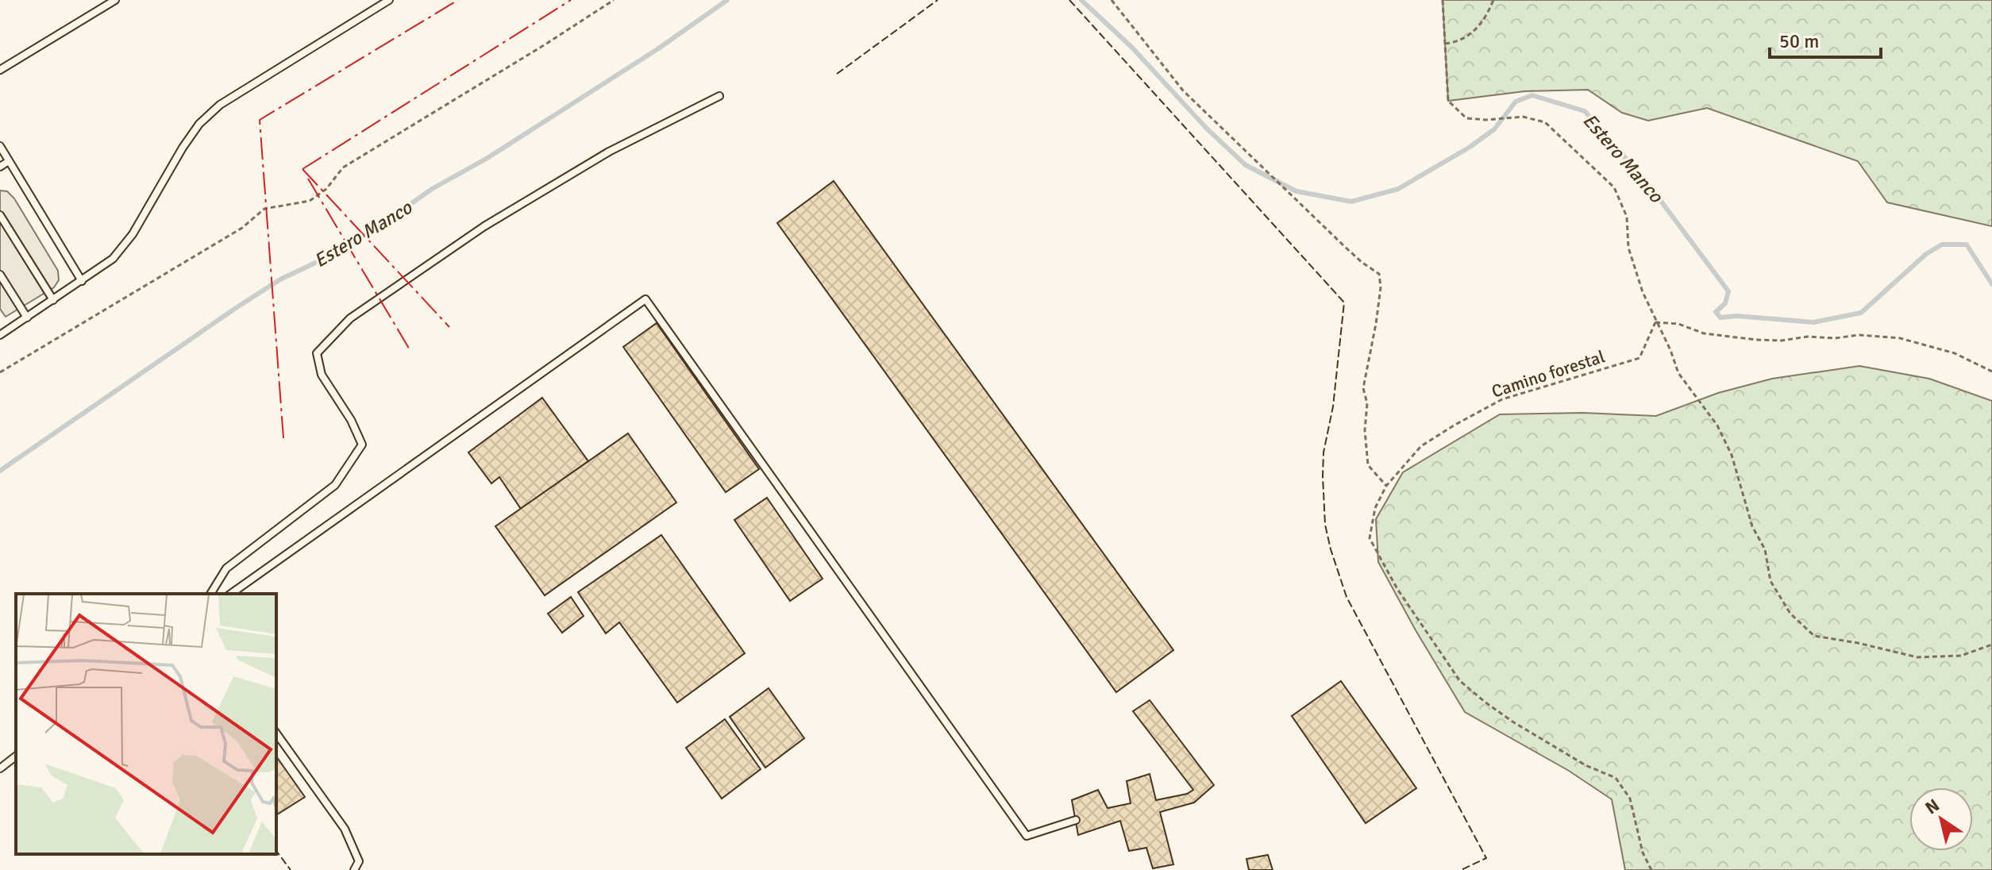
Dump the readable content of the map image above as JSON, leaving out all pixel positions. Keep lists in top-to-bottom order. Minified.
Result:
{"streets":{"path":["Camino forestal"]},"water":["Estero Manco"],"scale_bar":"50 m","north":"top left"}
